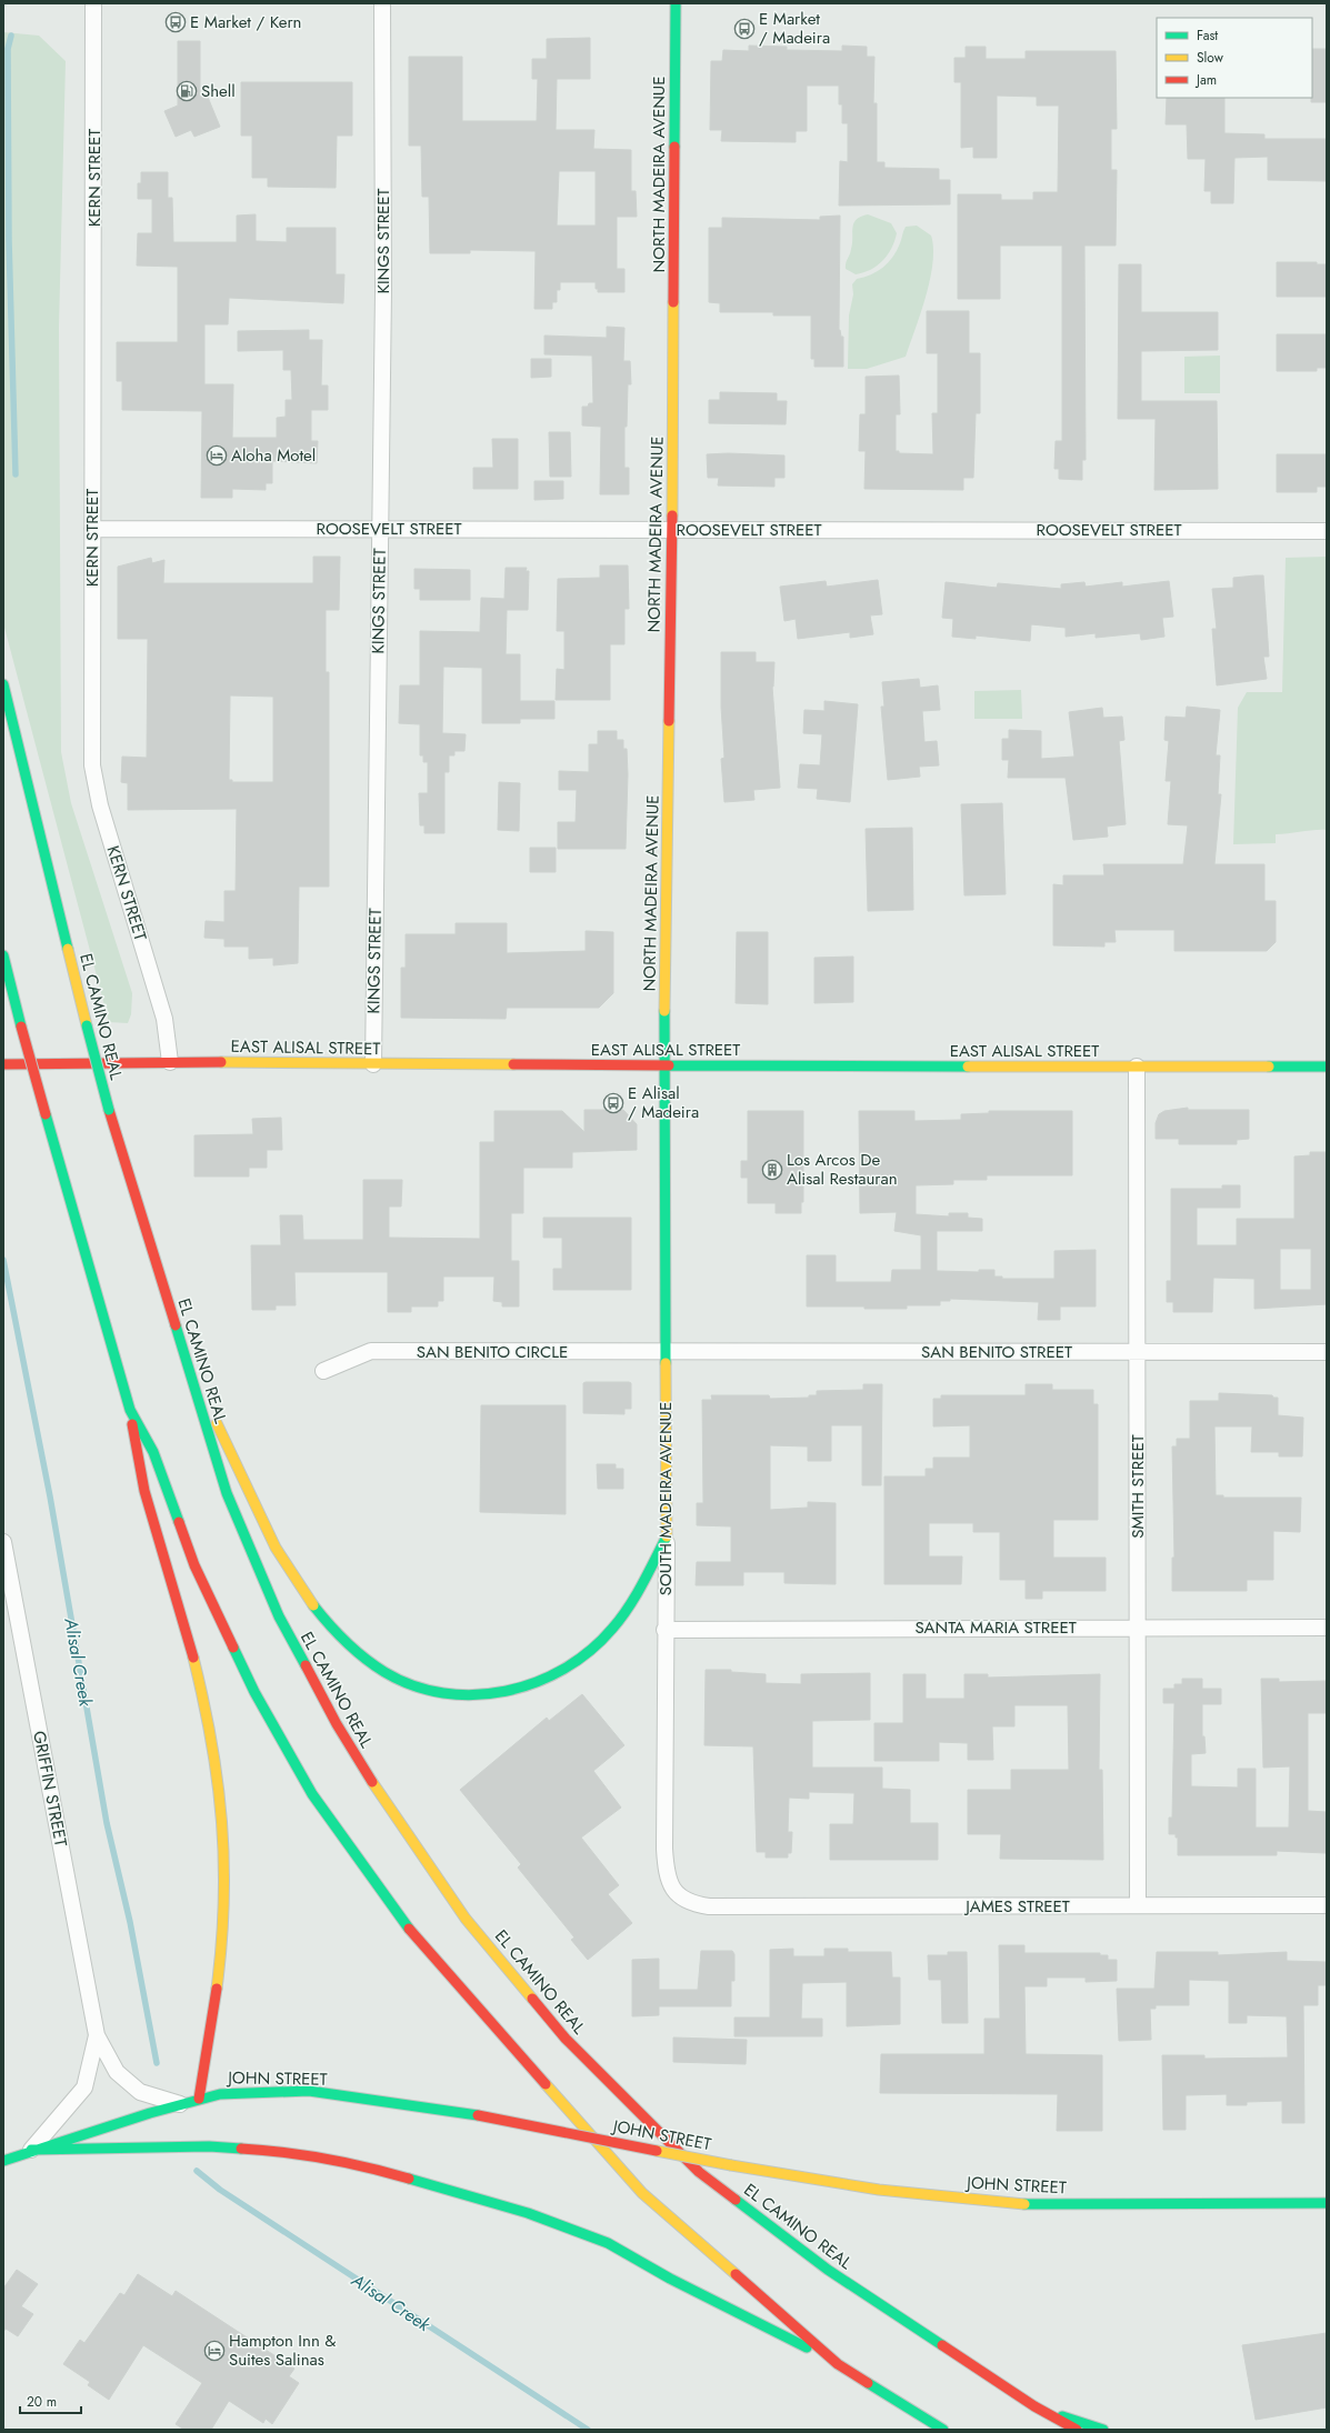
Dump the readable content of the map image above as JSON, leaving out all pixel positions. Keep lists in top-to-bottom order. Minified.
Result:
{"streets":{"main road":["NORTH MADEIRA AVENUE","EL CAMINO REAL","EAST ALISAL STREET","SOUTH MADEIRA AVENUE","JOHN STREET"],"street":["KERN STREET","KINGS STREET","ROOSEVELT STREET","SAN BENITO CIRCLE","SAN BENITO STREET","SMITH STREET","SANTA MARIA STREET","GRIFFIN STREET","JAMES STREET"]},"crossings":[["NORTH MADEIRA AVENUE","ROOSEVELT STREET"],["NORTH MADEIRA AVENUE","EAST ALISAL STREET"],["NORTH MADEIRA AVENUE","SOUTH MADEIRA AVENUE"],["KERN STREET","ROOSEVELT STREET"],["KERN STREET","EAST ALISAL STREET"],["KINGS STREET","ROOSEVELT STREET"],["KINGS STREET","EAST ALISAL STREET"],["EAST ALISAL STREET","SMITH STREET"],["EAST ALISAL STREET","SOUTH MADEIRA AVENUE"],["SAN BENITO CIRCLE","SAN BENITO STREET"],["SAN BENITO CIRCLE","SOUTH MADEIRA AVENUE"],["SAN BENITO STREET","SMITH STREET"],["SAN BENITO STREET","SOUTH MADEIRA AVENUE"],["SMITH STREET","SANTA MARIA STREET"],["SMITH STREET","JAMES STREET"],["SOUTH MADEIRA AVENUE","SANTA MARIA STREET"],["SOUTH MADEIRA AVENUE","JAMES STREET"],["GRIFFIN STREET","JOHN STREET"]],"water":["Alisal Creek"],"places":{"bus stop":["E Market / Kern","E Market / Madeira","E Alisal / Madeira"],"fuel station":["Shell"],"hotel":["Aloha Motel","Hampton Inn & Suites Salinas"],"building":["Los Arcos De Alisal Restauran"]},"legend":["Fast","Slow","Jam"],"scale_bar":"20 m"}
